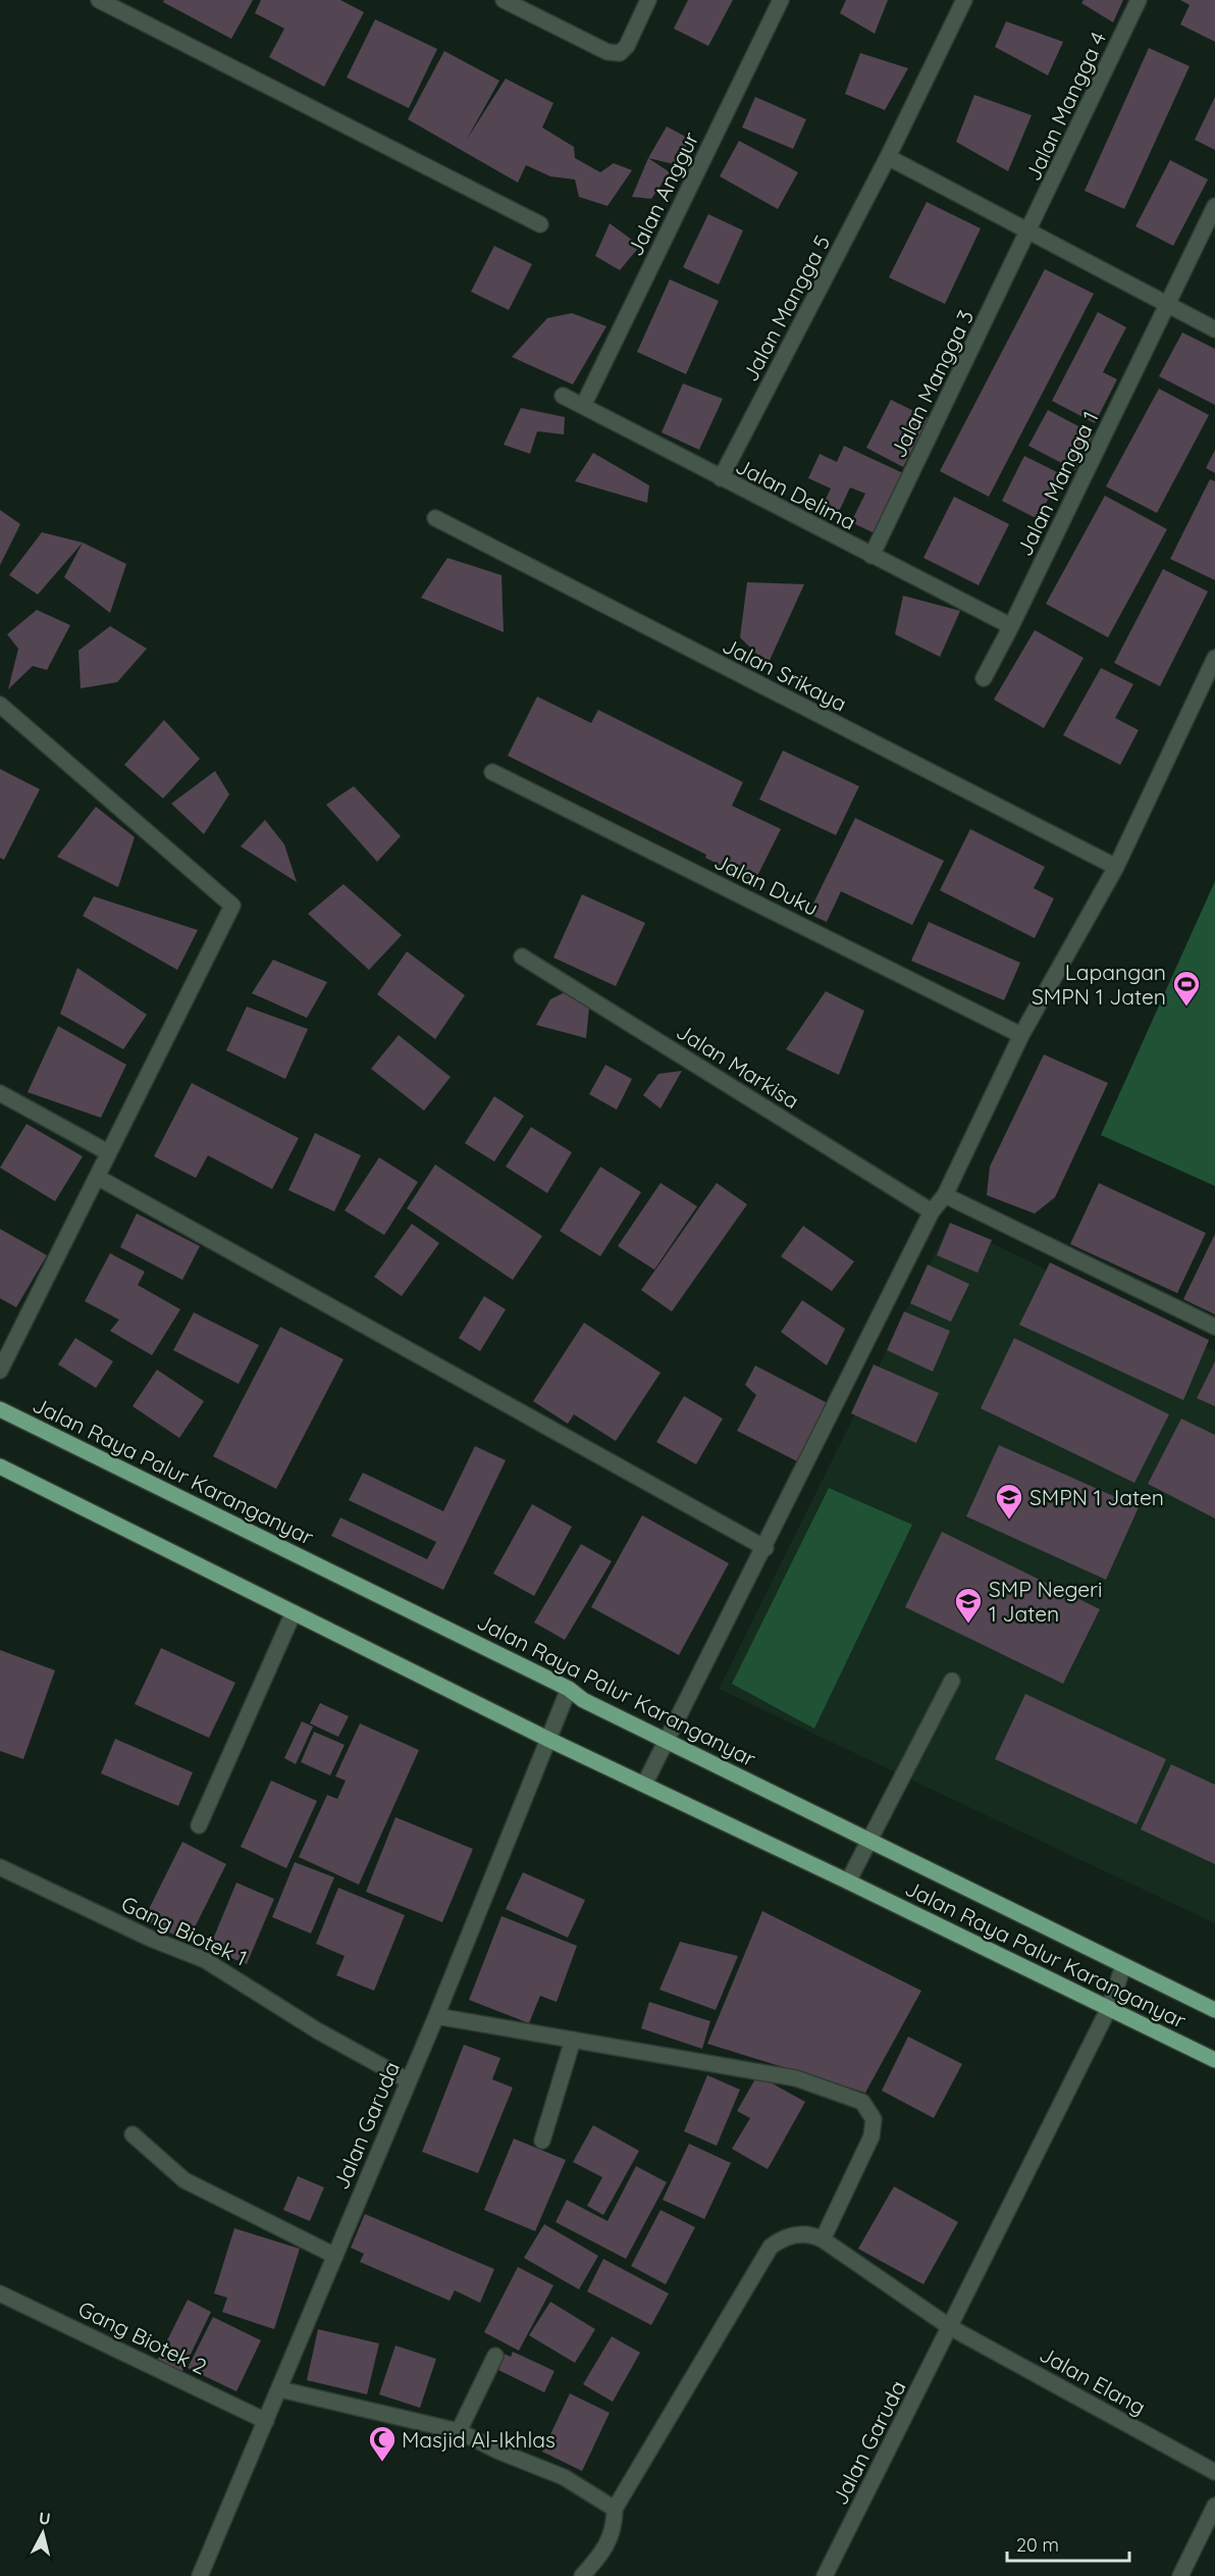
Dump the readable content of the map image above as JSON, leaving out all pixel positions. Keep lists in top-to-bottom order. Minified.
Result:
{"streets":{"main road":["Jalan Raya Palur Karanganyar"],"street":["Jalan Mangga 4","Jalan Anggur","Jalan Mangga 5","Jalan Mangga 3","Jalan Mangga 1","Jalan Delima","Jalan Srikaya","Jalan Duku","Jalan Markisa","Gang Biotek 1","Jalan Garuda","Gang Biotek 2","Jalan Elang"]},"crossings":[["Jalan Mangga 4","Jalan Mangga 3"],["Jalan Anggur","Jalan Delima"],["Jalan Mangga 5","Jalan Delima"],["Jalan Mangga 3","Jalan Delima"],["Jalan Mangga 1","Jalan Delima"],["Jalan Raya Palur Karanganyar","Jalan Garuda"],["Gang Biotek 1","Jalan Garuda"],["Jalan Garuda","Gang Biotek 2"],["Jalan Garuda","Jalan Elang"]],"places":{"sports":["Lapangan SMPN 1 Jaten"],"school or university":["SMPN 1 Jaten","SMP Negeri 1 Jaten"],"mosque":["Masjid Al-Ikhlas"]},"scale_bar":"20 m","north":"top"}
